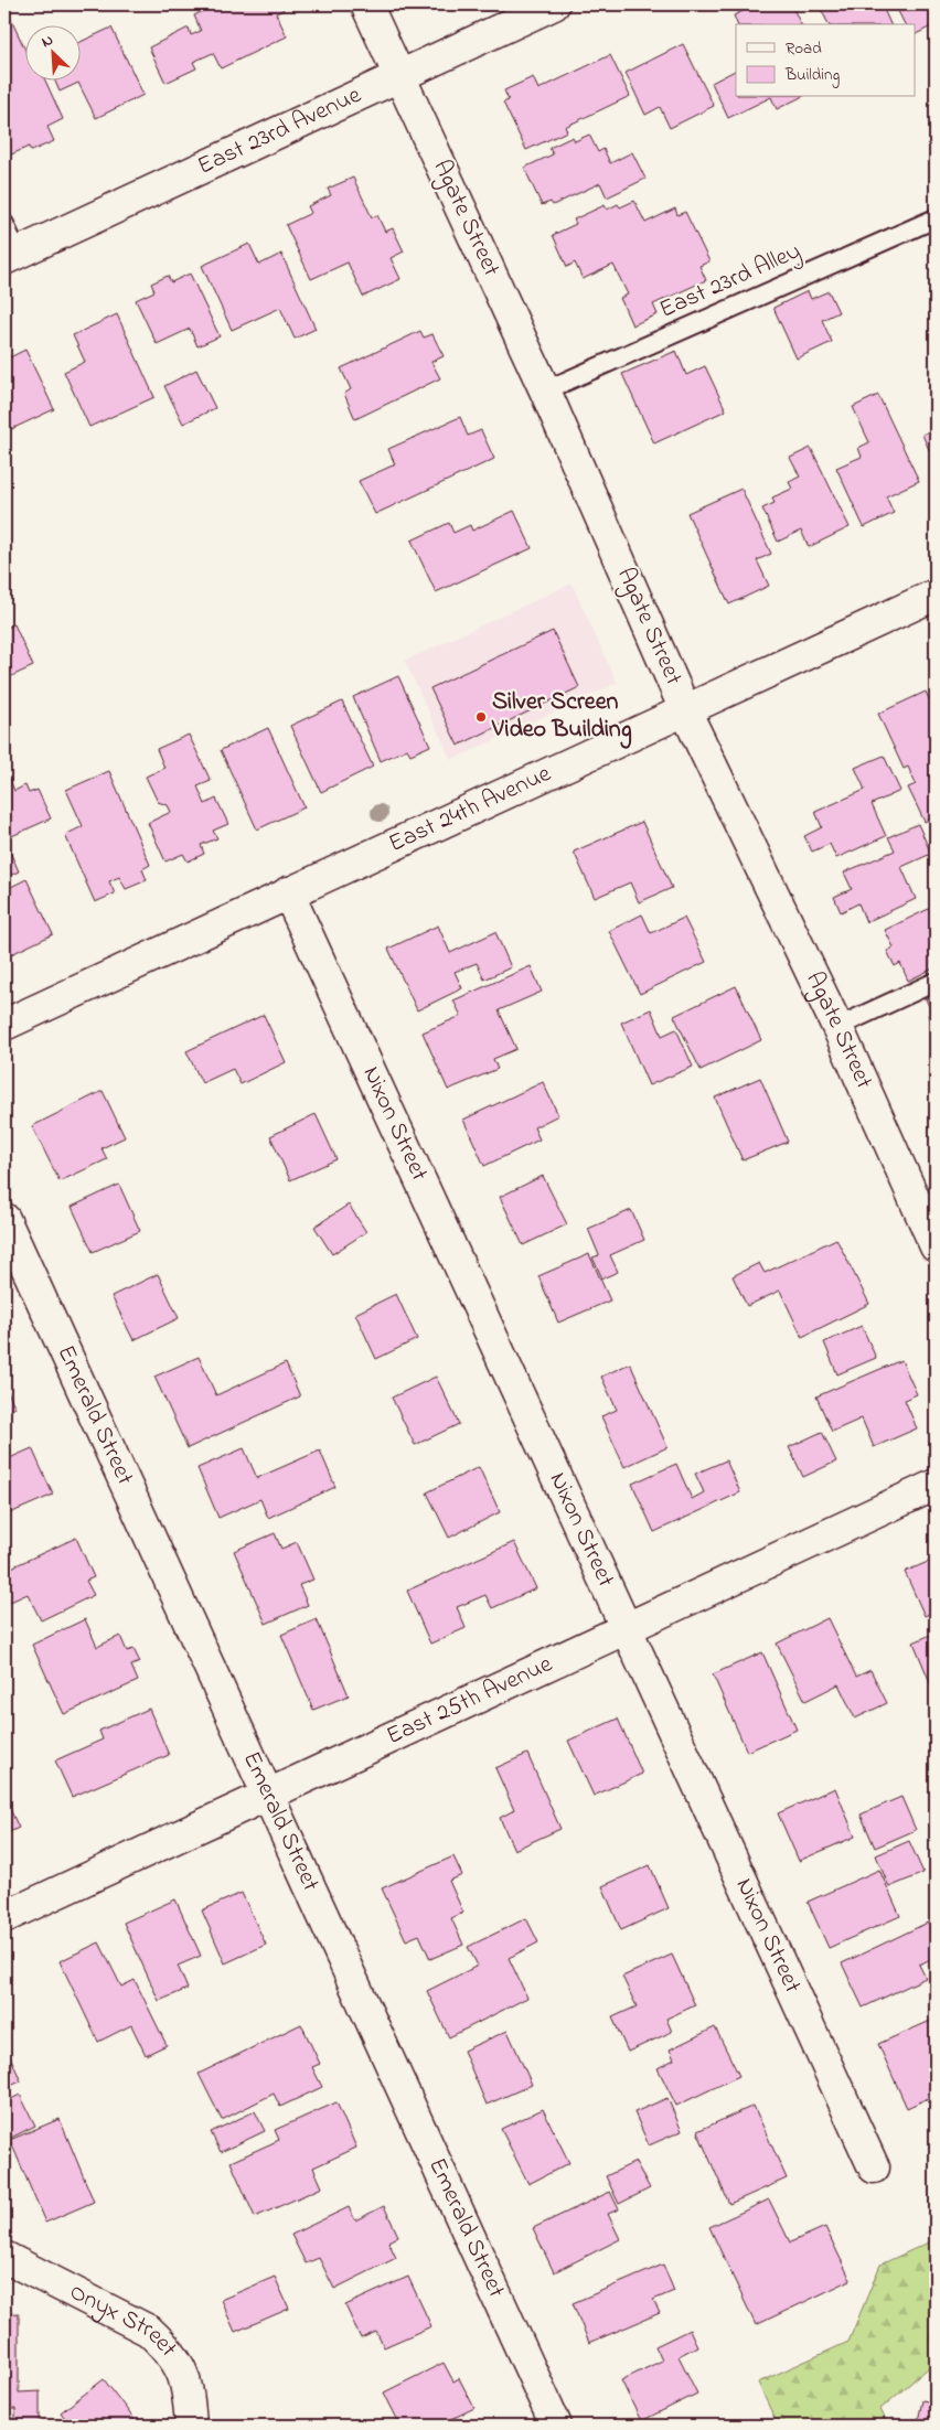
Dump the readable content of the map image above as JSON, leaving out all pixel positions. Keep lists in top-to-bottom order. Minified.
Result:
{"streets":{"street":["East 23rd Avenue","Agate Street","East 24th Avenue","Nixon Street","Emerald Street","East 25th Avenue","Onyx Street"],"lane":["East 23rd Alley"]},"crossings":[["East 23rd Avenue","Agate Street"],["Agate Street","East 23rd Alley"],["Agate Street","East 24th Avenue"],["East 24th Avenue","Nixon Street"],["Nixon Street","East 25th Avenue"],["Emerald Street","East 25th Avenue"]],"places":["Silver Screen Video Building"],"legend":["Road","Building"],"north":"top left"}
